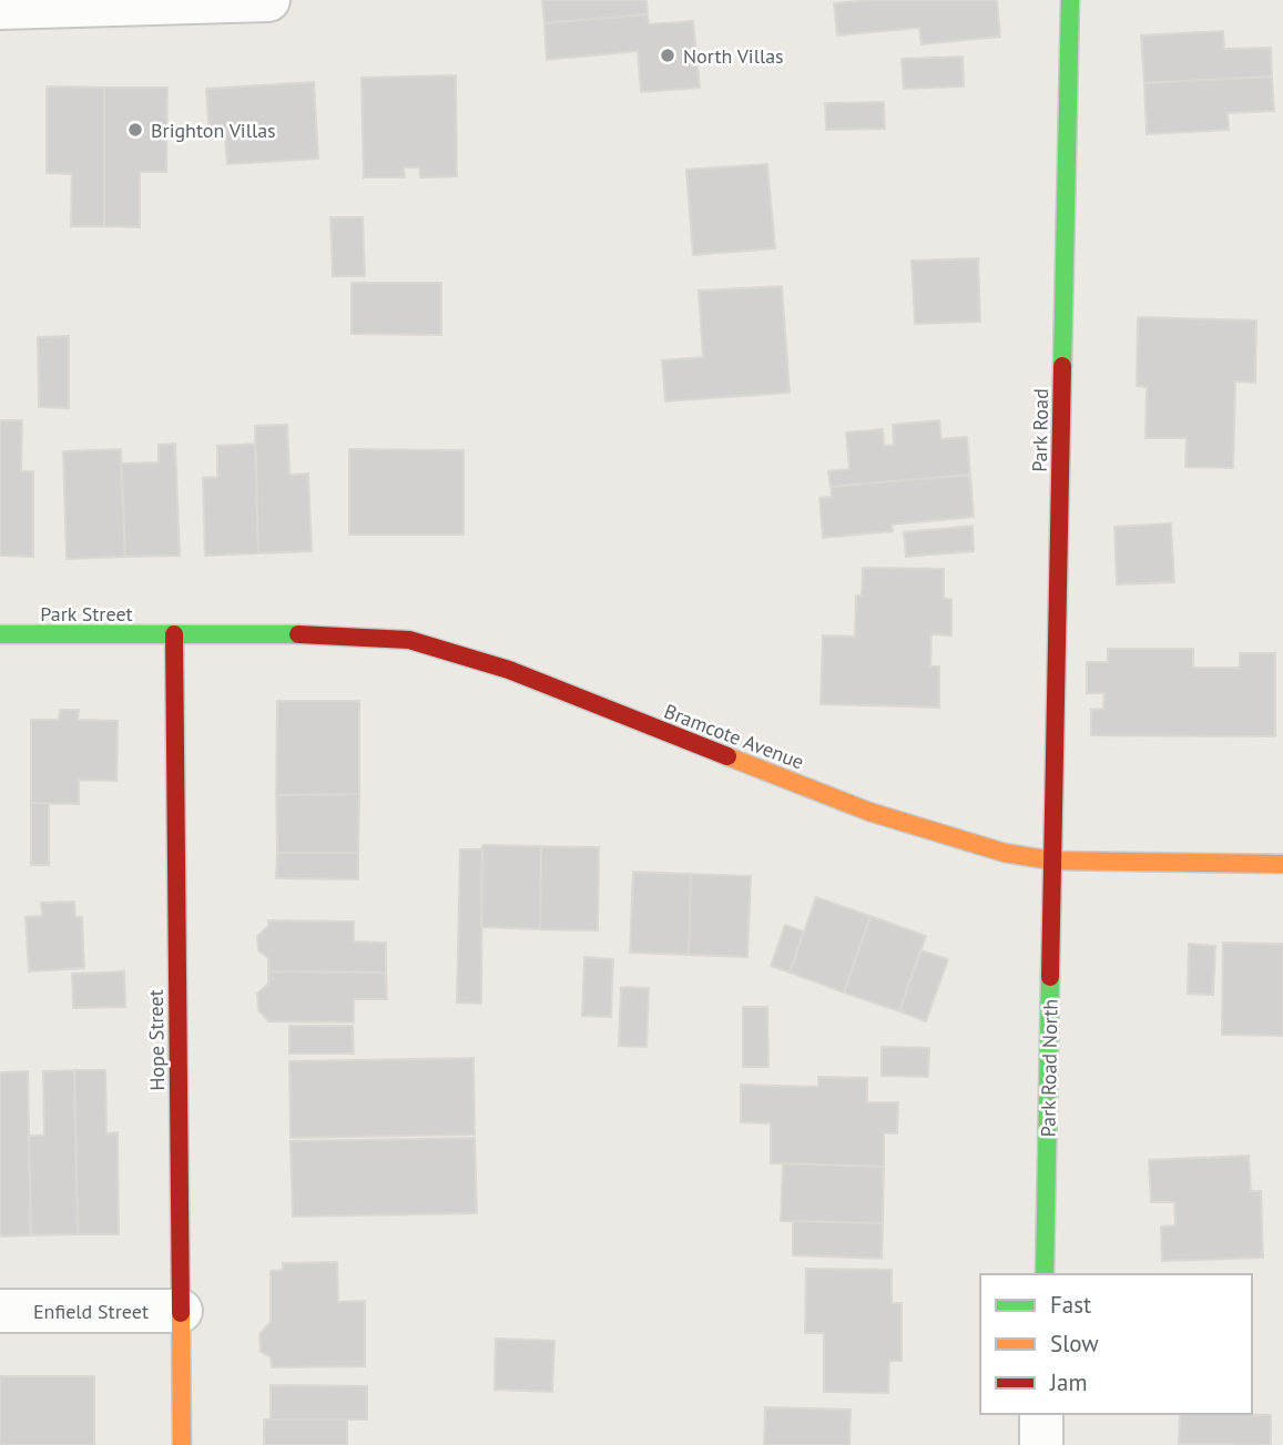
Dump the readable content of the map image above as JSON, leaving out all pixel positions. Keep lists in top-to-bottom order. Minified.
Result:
{"streets":{"street":["Park Road","Park Street","Bramcote Avenue","Hope Street","Park Road North","Enfield Street"]},"crossings":[["Park Road","Bramcote Avenue"],["Park Road","Park Road North"],["Park Street","Bramcote Avenue"],["Park Street","Hope Street"],["Bramcote Avenue","Hope Street"],["Bramcote Avenue","Park Road North"],["Hope Street","Enfield Street"]],"places":["North Villas","Brighton Villas"],"legend":["Fast","Slow","Jam"]}
